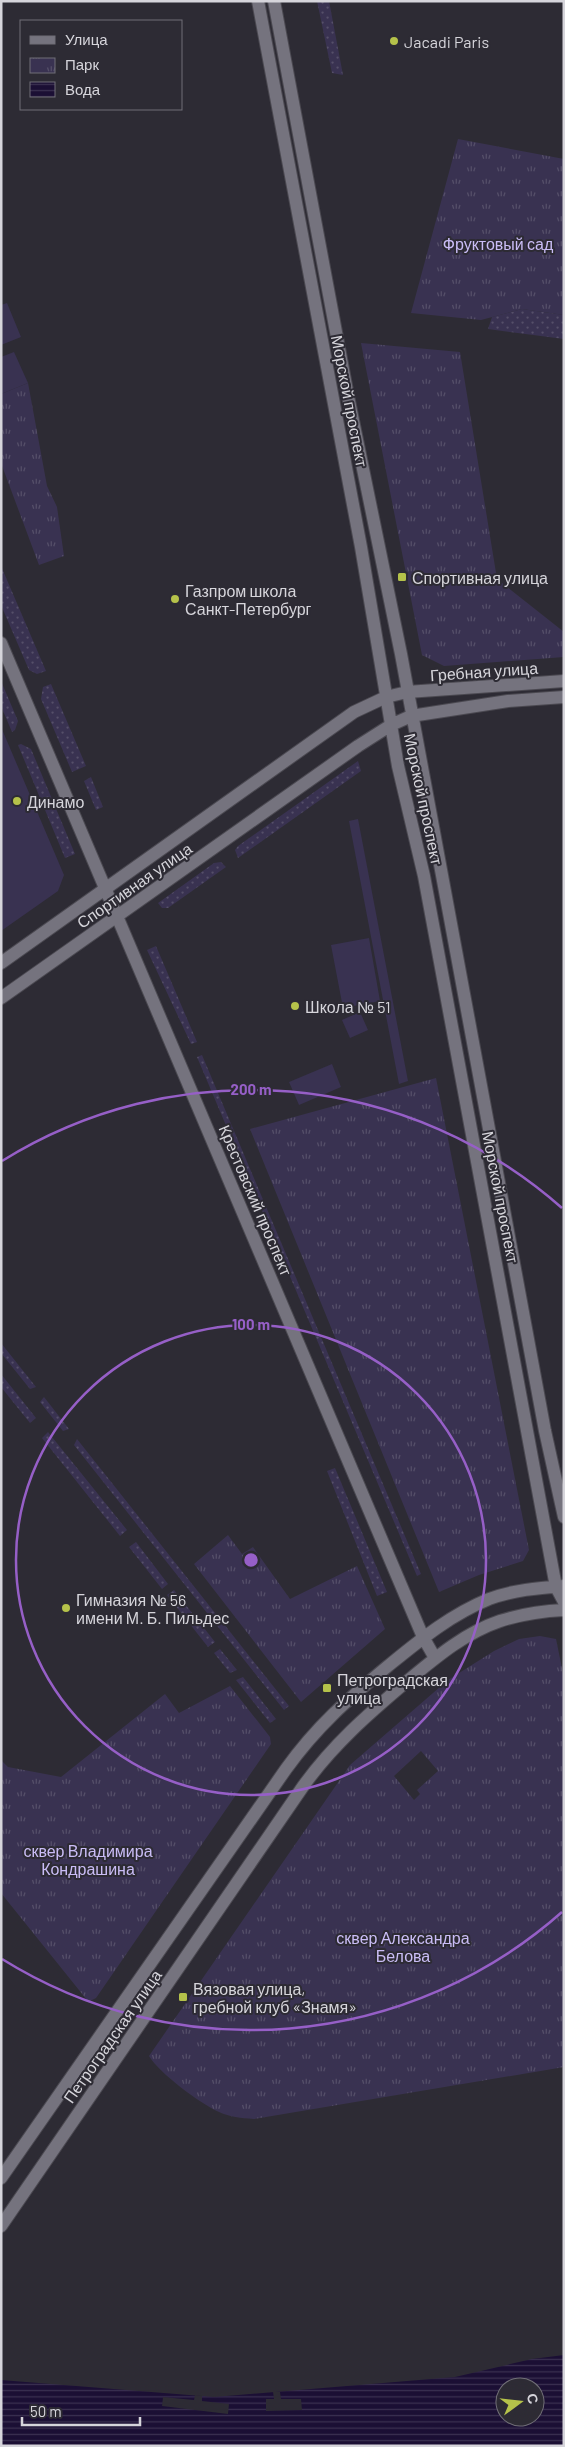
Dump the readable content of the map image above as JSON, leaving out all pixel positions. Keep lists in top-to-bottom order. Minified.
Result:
{"streets":{"street":["Морской проспект","Гребная улица","Спортивная улица","Крестовский проспект","Петроградская улица"]},"crossings":[["Морской проспект","Гребная улица"],["Морской проспект","Спортивная улица"],["Морской проспект","Петроградская улица"],["Гребная улица","Спортивная улица"],["Спортивная улица","Крестовский проспект"],["Крестовский проспект","Петроградская улица"]],"parks":["Фруктовый сад","сквер Владимира Кондрашина","сквер Александра Белова"],"places":{"other":["Jacadi Paris","Газпром школа Санкт-Петербург","Динамо","Школа № 51","Гимназия № 56 имени М. Б. Пильдес"],"transit":["Спортивная улица","Петроградская улица","Вязовая улица, гребной клуб «Знамя»"]},"legend":["Улица","Парк","Вода"],"scale_bar":"50 m","north":"right","rings":["200 m","100 m"]}
